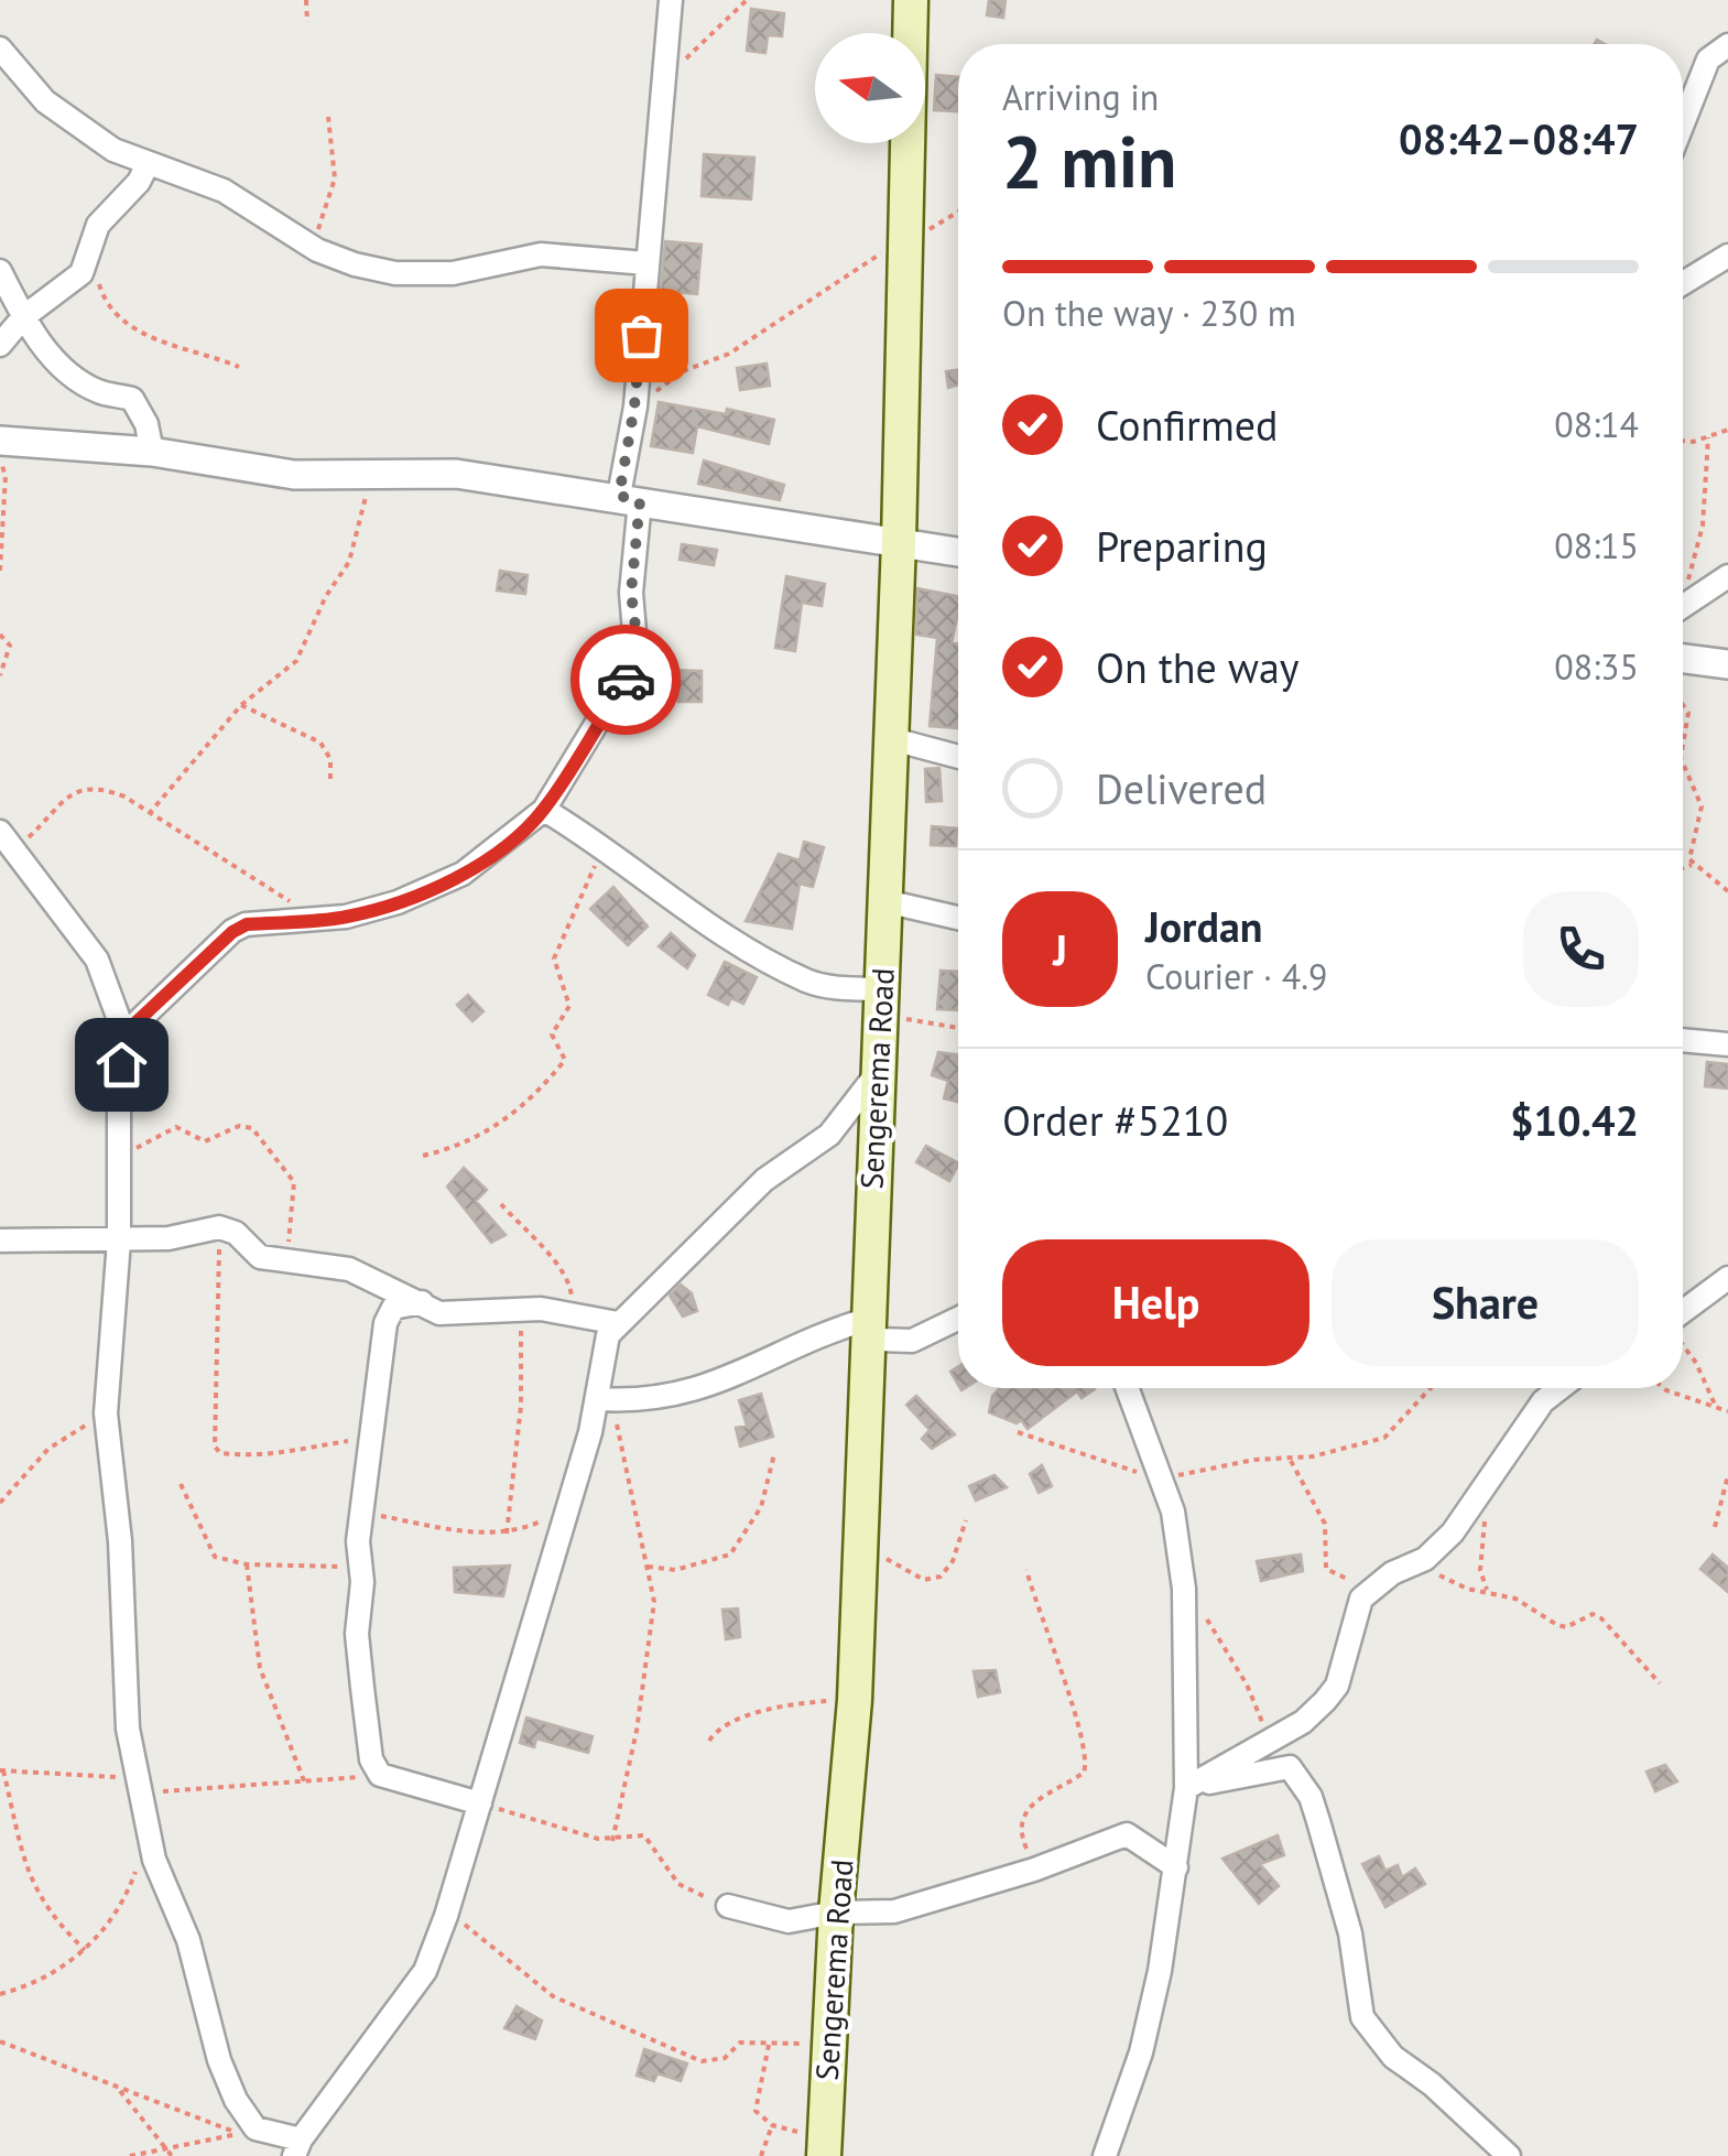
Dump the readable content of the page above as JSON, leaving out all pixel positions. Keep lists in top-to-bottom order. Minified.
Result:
{"streets":{"main road":["Sengerema Road"]},"north":"left","page":{"heading":["2 min","Arriving in","08:42–08:47"],"panel":["Jordan","Courier · 4.9","Order #5210","$10.42"],"bar":"On the way · 230 m","list":[["Confirmed","08:14"],["Preparing","08:15"],["On the way","08:35"],"Delivered"],"round":"J","buttons":["Help","Share"]}}
